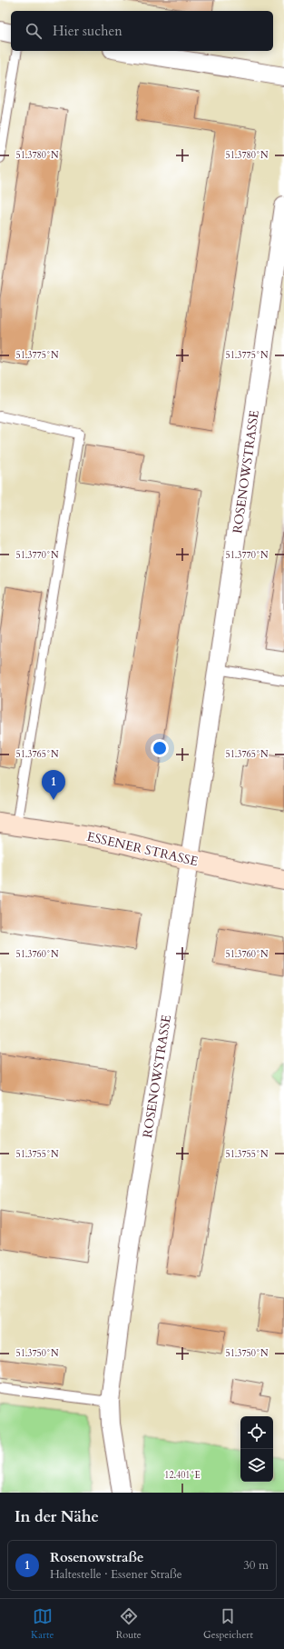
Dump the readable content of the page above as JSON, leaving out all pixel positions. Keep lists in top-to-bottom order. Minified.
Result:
{"streets":{"main road":["ESSENER STRASSE"],"street":["ROSENOWSTRASSE"]},"crossings":[["ROSENOWSTRASSE","ESSENER STRASSE"]],"page":{"search":"Hier suchen","pins":"1","heading":"In der Nähe","list":[{"mark":"1","name":"Rosenowstraße","note":"Haltestelle · Essener Straße","value":"30 m"}],"nav":["Karte","Route","Gespeichert"]},"coordinates":["51.3780°N","51.3775°N","51.3770°N","51.3765°N","51.3760°N","51.3755°N","51.3750°N","12.401°E"]}
